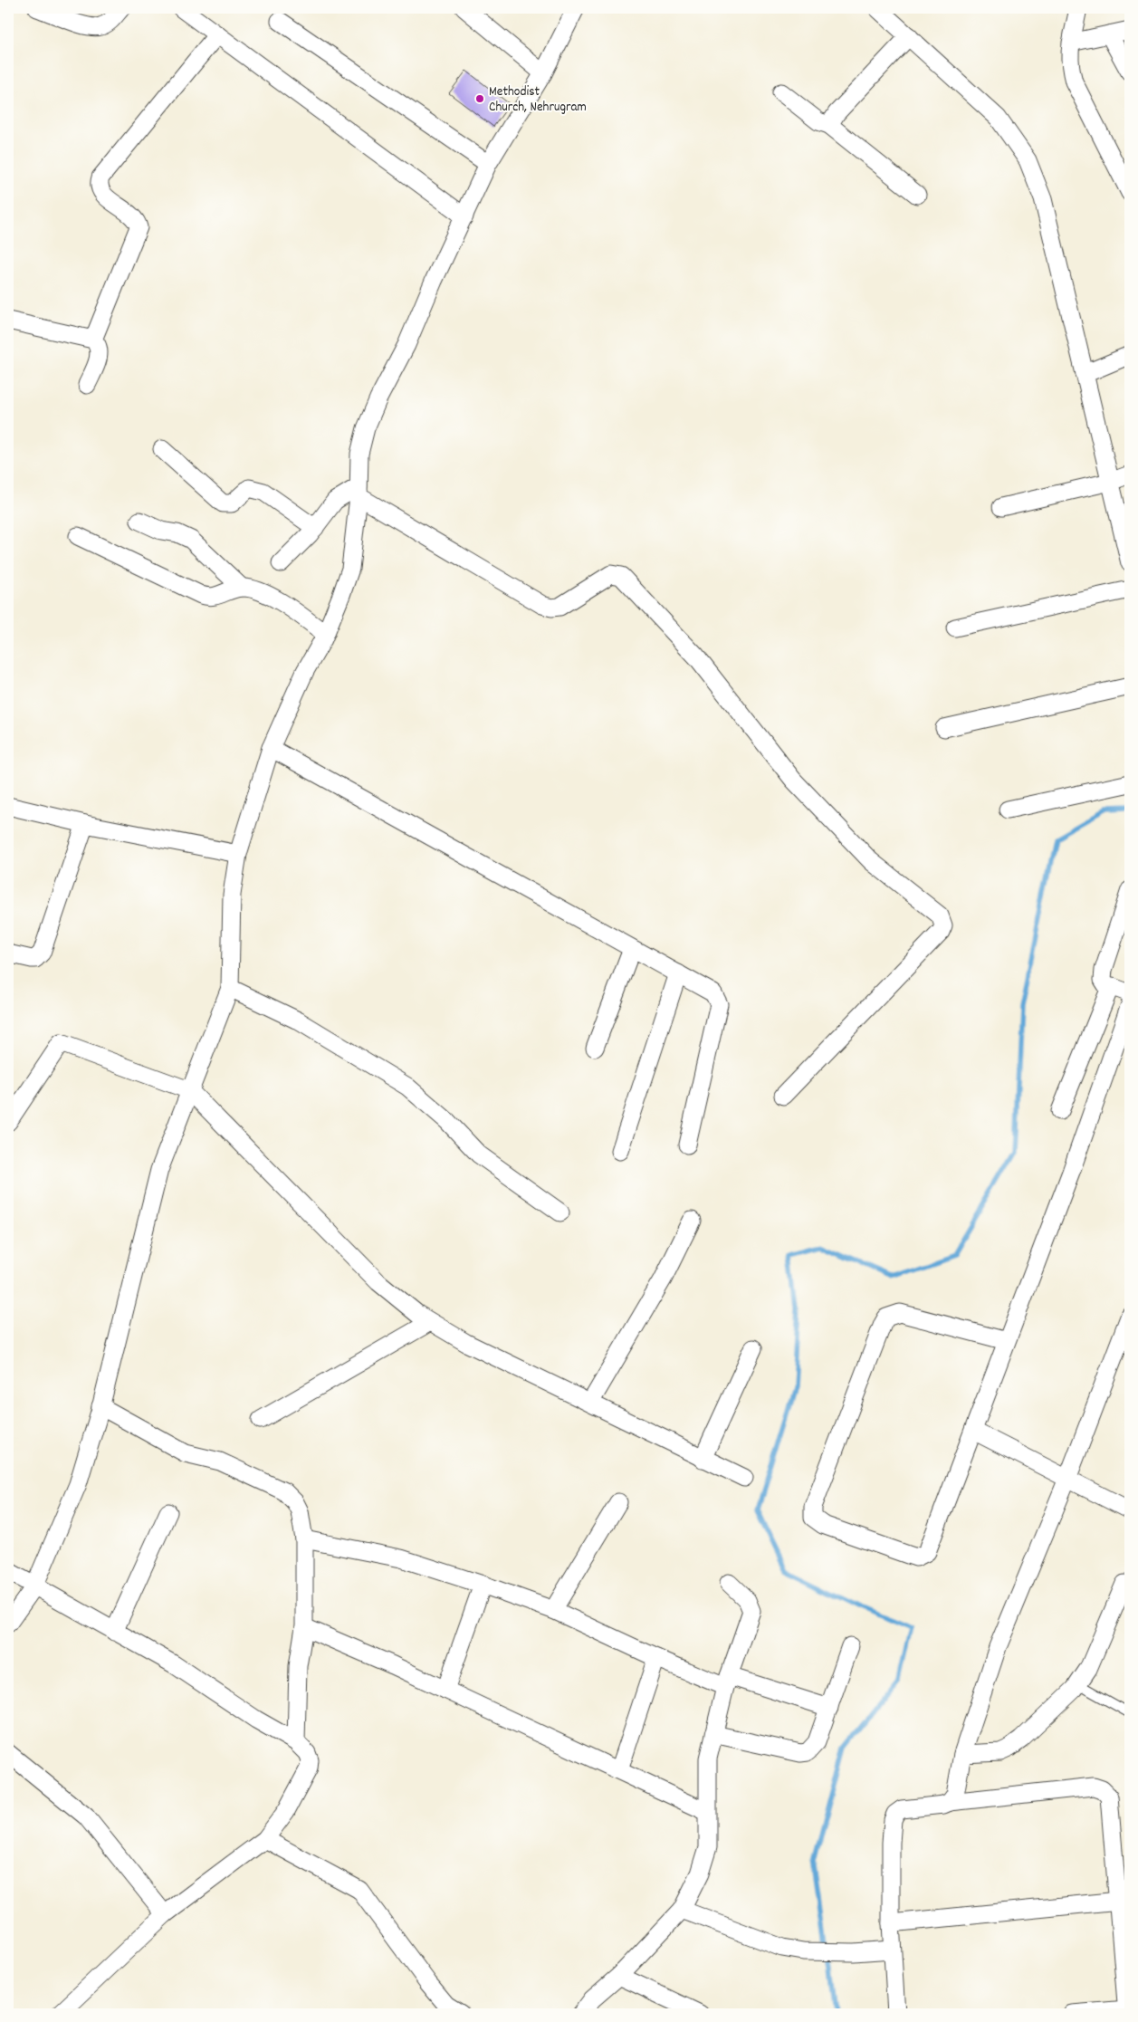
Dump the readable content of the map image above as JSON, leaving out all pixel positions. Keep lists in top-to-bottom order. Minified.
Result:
{"places":["Methodist Church, Nehrugram"]}
